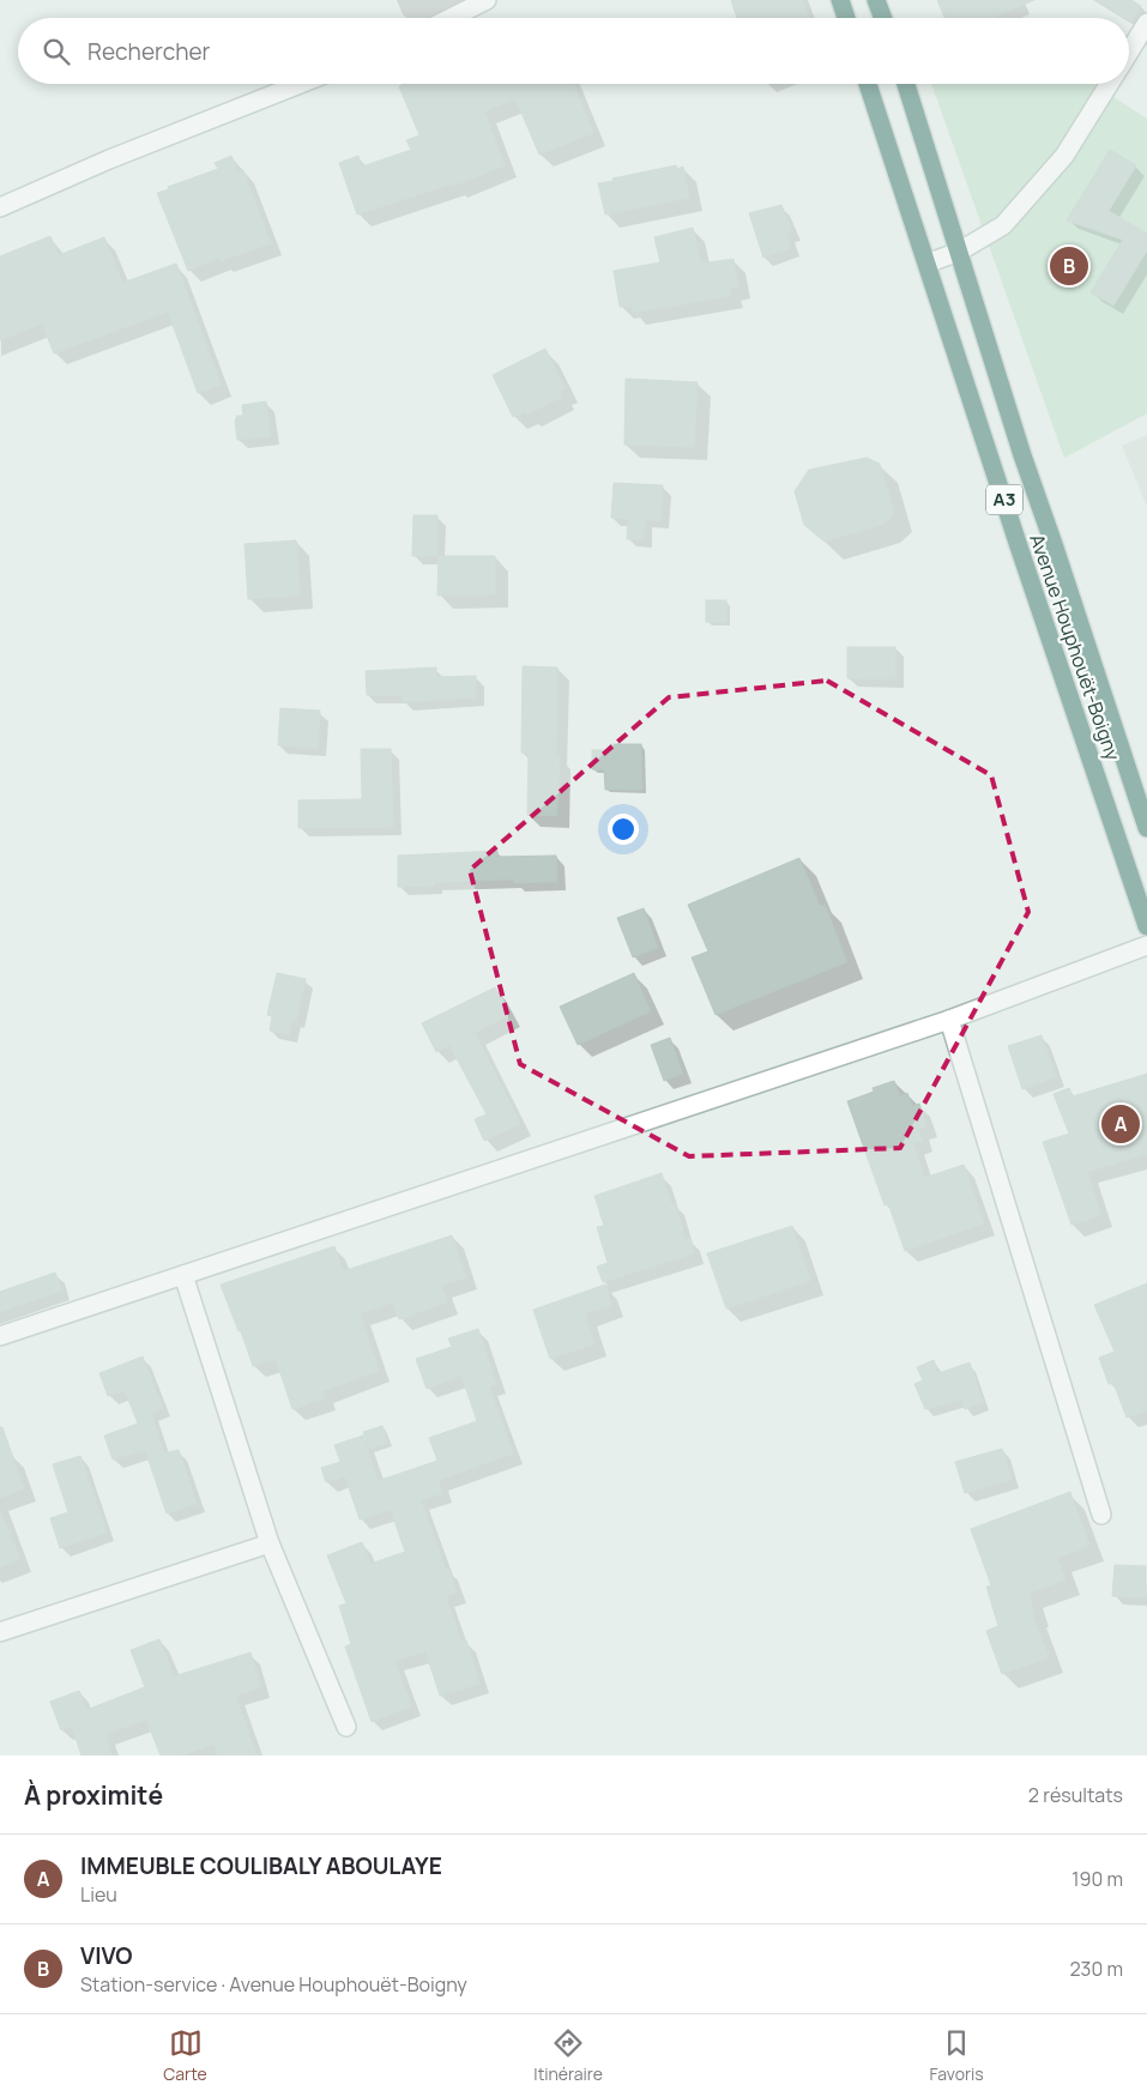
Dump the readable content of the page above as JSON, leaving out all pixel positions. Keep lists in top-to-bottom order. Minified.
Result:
{"streets":{"highway":["A3","Avenue Houphouët-Boigny"]},"page":{"search":"Rechercher","pins":["B","A"],"heading":["À proximité","2 résultats"],"list":[{"mark":"A","name":"IMMEUBLE COULIBALY ABOULAYE","note":"Lieu","value":"190 m"},{"mark":"B","name":"VIVO","note":"Station-service · Avenue Houphouët-Boigny","value":"230 m"}],"nav":["Carte","Itinéraire","Favoris"]}}
